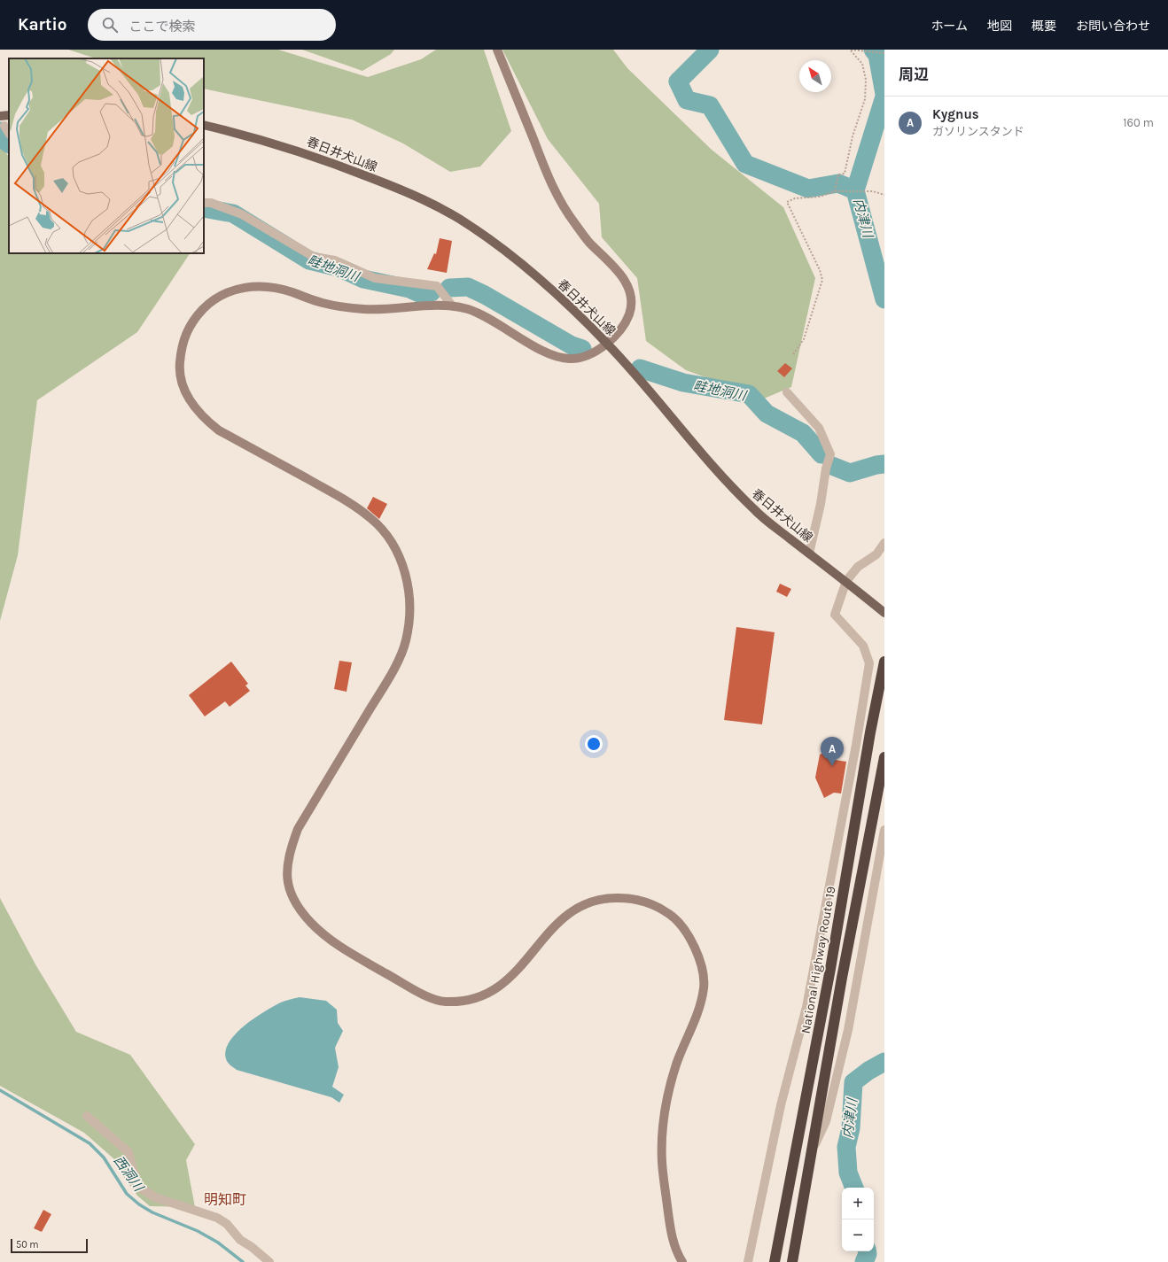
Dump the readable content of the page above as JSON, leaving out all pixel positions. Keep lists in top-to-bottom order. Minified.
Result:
{"streets":{"highway":["National Highway Route 19"],"main road":["春日井犬山線"]},"districts":["明知町"],"water":["内津川","畦地洞川","西洞川"],"scale_bar":"50 m","north":"top left","page":{"header":"Kartio","search":"ここで検索","nav":["ホーム","地図","概要","お問い合わせ"],"heading":"周辺","list":[{"mark":"A","name":"Kygnus","note":"ガソリンスタンド","value":"160 m"}],"pins":"A","map_buttons":["+","−"],"scale":"50 m"}}
